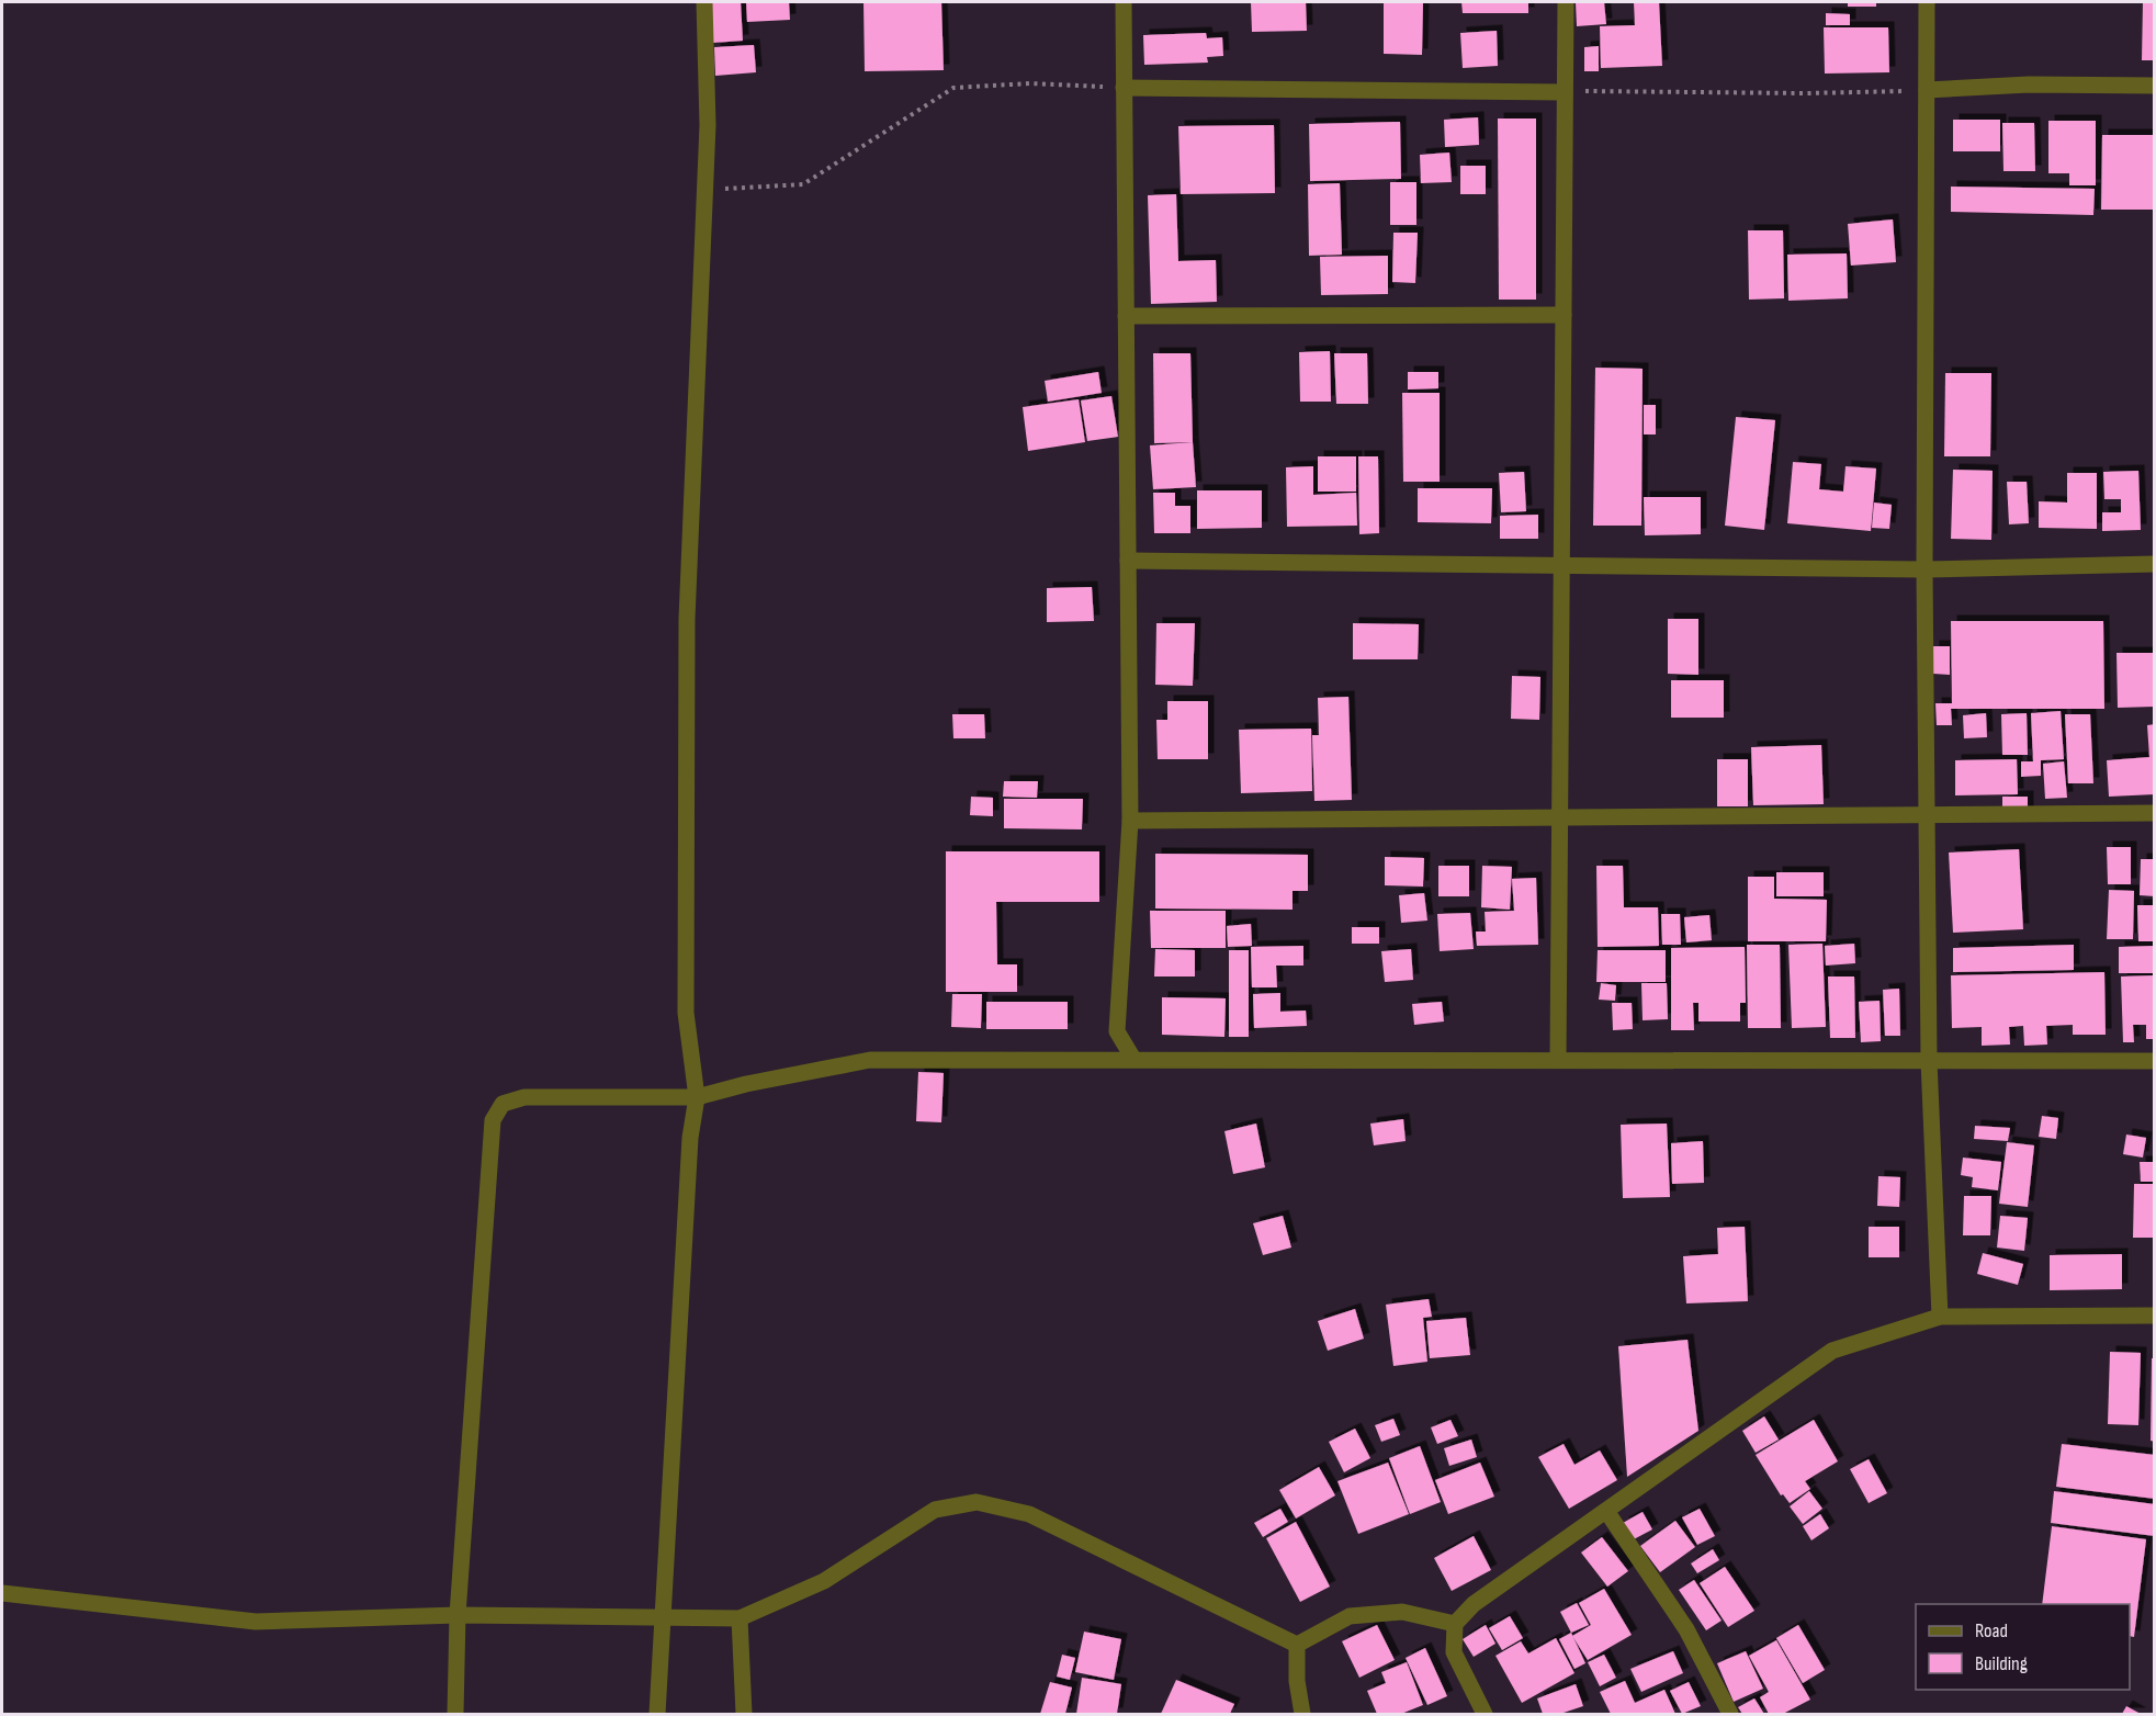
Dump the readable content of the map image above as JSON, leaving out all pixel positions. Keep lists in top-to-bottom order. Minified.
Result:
{"legend":["Road","Building"]}
